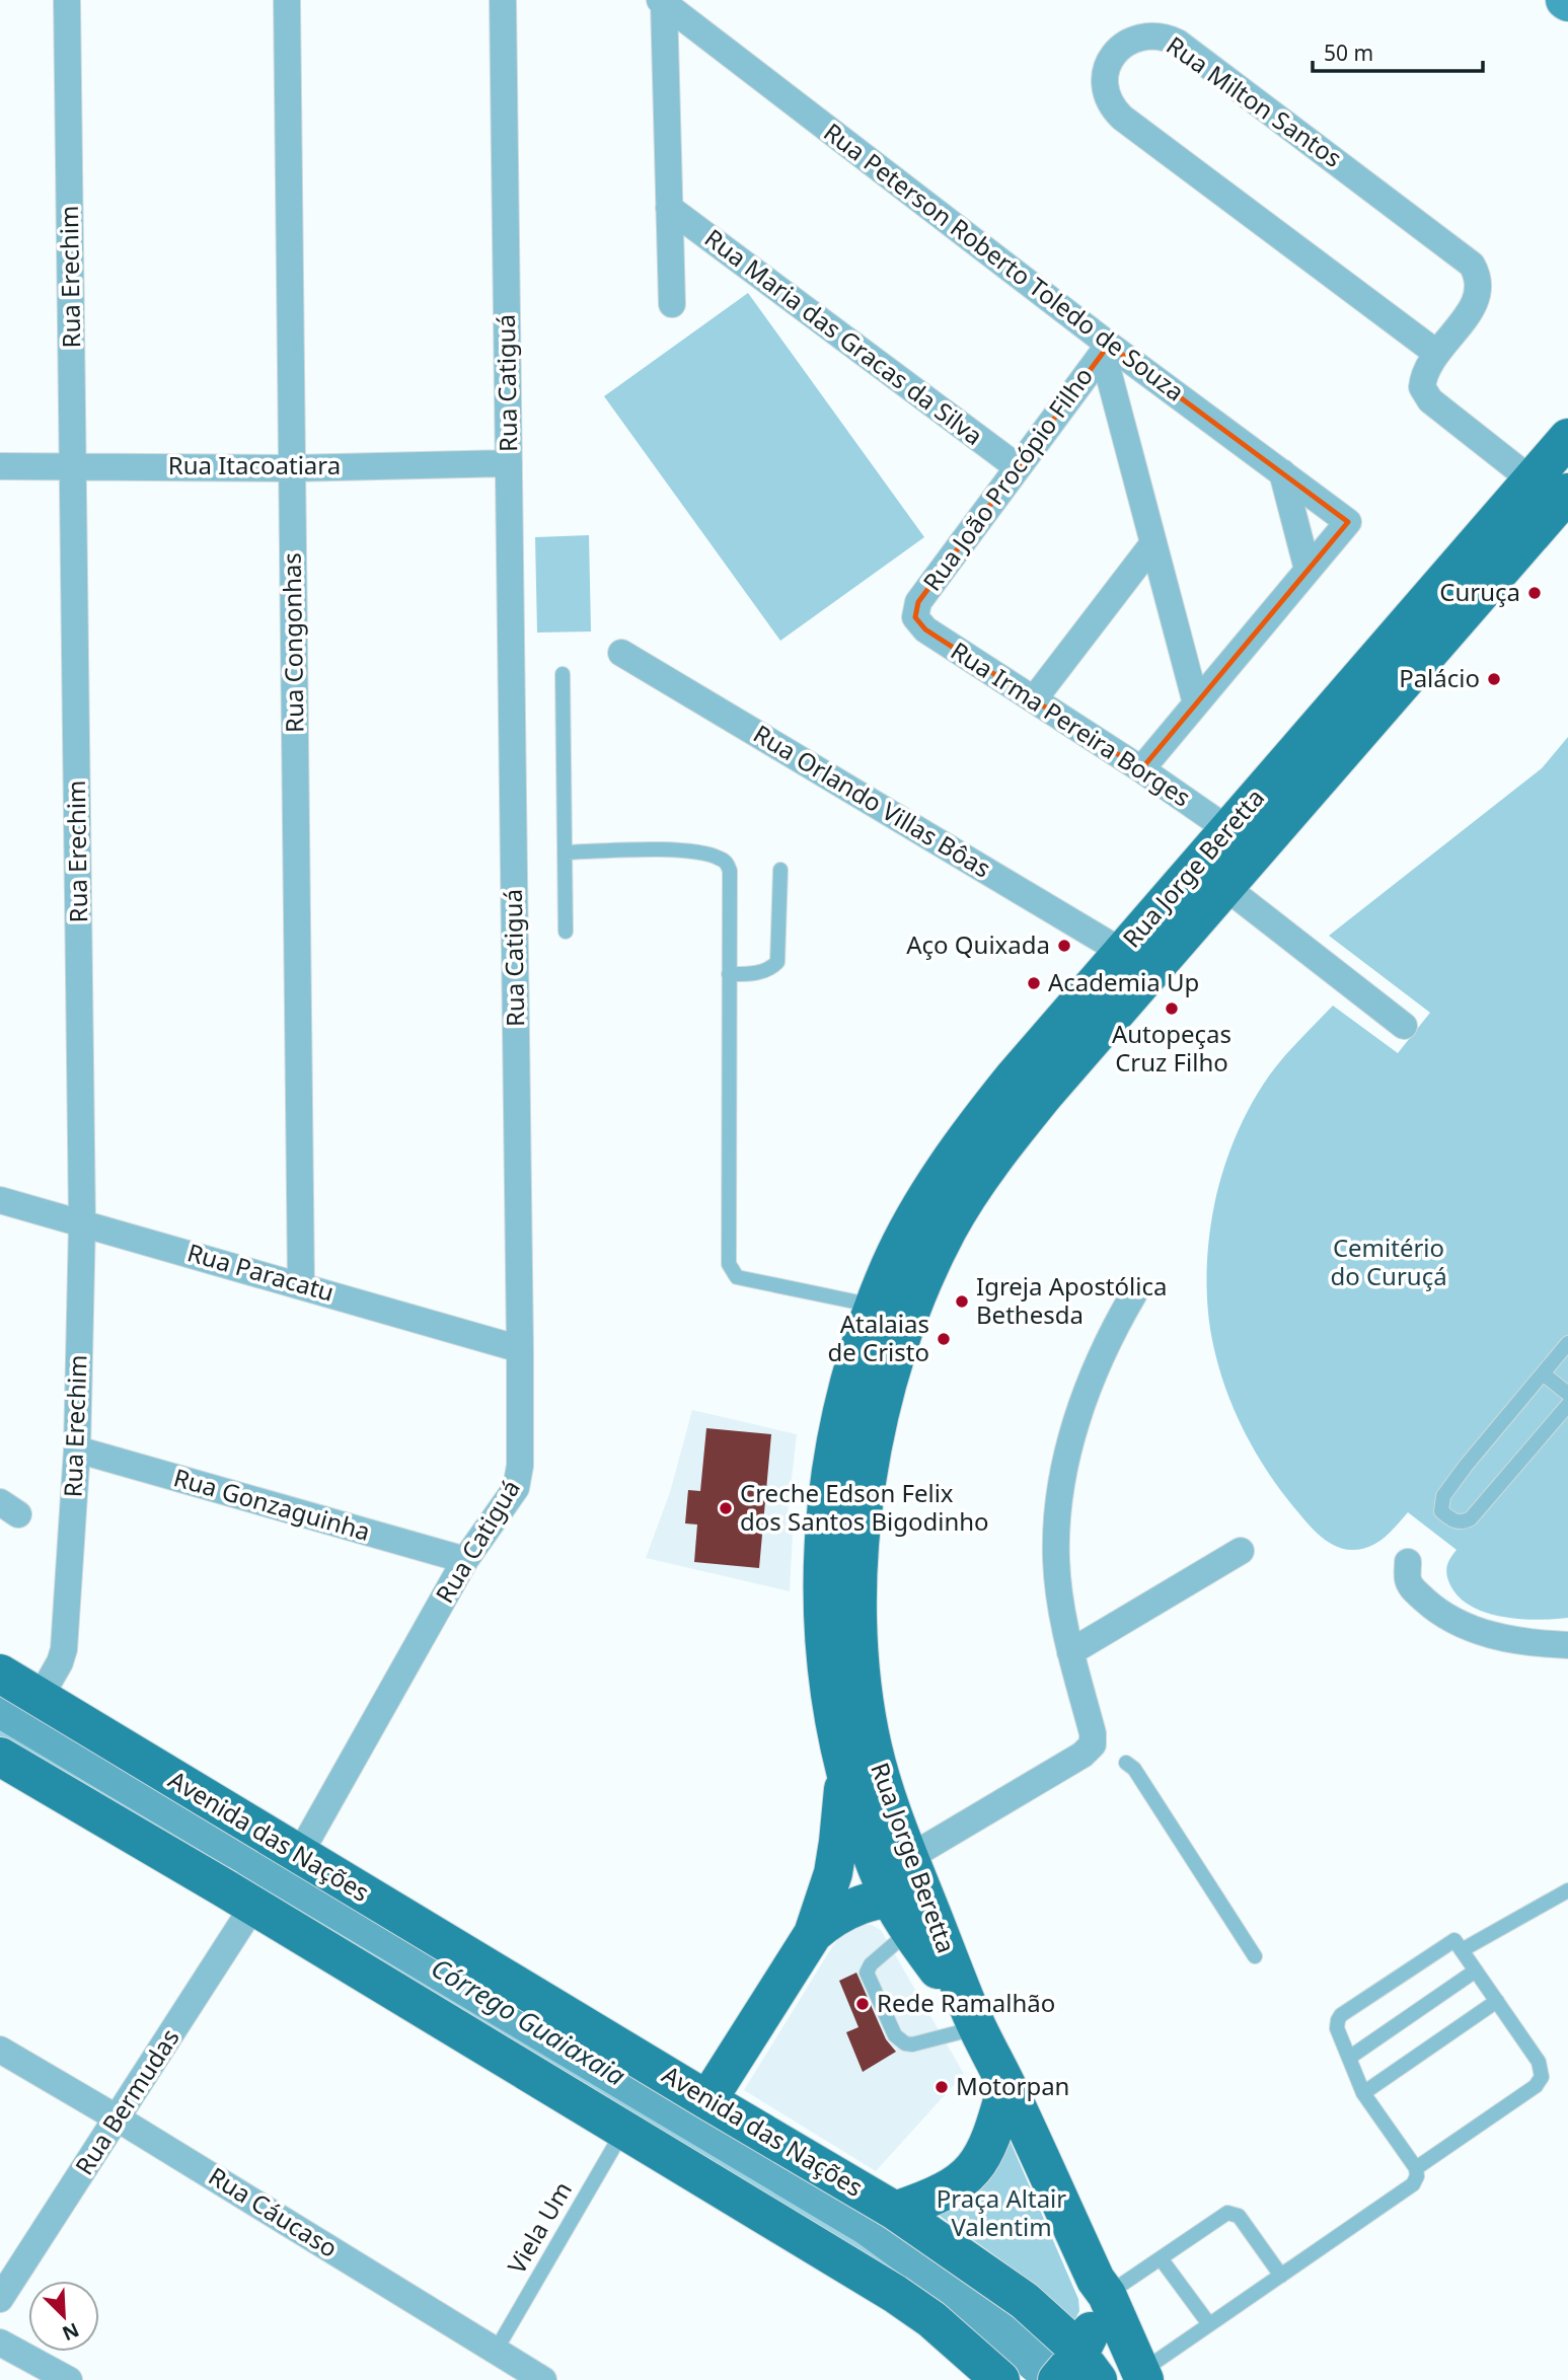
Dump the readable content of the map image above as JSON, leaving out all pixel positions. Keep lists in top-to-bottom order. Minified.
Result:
{"streets":{"main road":["Rua Jorge Beretta","Avenida das Nações"],"street":["Rua Milton Santos","Rua Peterson Roberto Toledo de Souza","Rua Erechim","Rua Maria das Gracas da Silva","Rua Catiguá","Rua Itacoatiara","Rua João Procópio Filho","Rua Congonhas","Rua Irma Pereira Borges","Rua Orlando Villas Bôas","Rua Paracatu","Rua Gonzaguinha","Rua Bermudas","Rua Cáucaso"],"lane":["Viela Um"]},"crossings":[["Rua Milton Santos","Rua Jorge Beretta"],["Rua Peterson Roberto Toledo de Souza","Rua João Procópio Filho"],["Rua Erechim","Rua Itacoatiara"],["Rua Erechim","Rua Paracatu"],["Rua Erechim","Rua Gonzaguinha"],["Rua Erechim","Avenida das Nações"],["Rua Maria das Gracas da Silva","Rua João Procópio Filho"],["Rua Catiguá","Rua Itacoatiara"],["Rua Catiguá","Rua Paracatu"],["Rua Catiguá","Rua Gonzaguinha"],["Rua Catiguá","Avenida das Nações"],["Rua Itacoatiara","Rua Congonhas"],["Rua João Procópio Filho","Rua Irma Pereira Borges"],["Rua Congonhas","Rua Paracatu"],["Rua Irma Pereira Borges","Rua Jorge Beretta"],["Rua Orlando Villas Bôas","Rua Jorge Beretta"],["Rua Bermudas","Rua Cáucaso"],["Rua Cáucaso","Viela Um"]],"water":["Córrego Guaiaxaia"],"parks":["Cemitério do Curuçá","Praça Altair Valentim"],"places":["Curuça","Palácio","Aço Quixada","Academia Up","Autopeças Cruz Filho","Igreja Apostólica Bethesda","Atalaias de Cristo","Creche Edson Felix dos Santos Bigodinho","Rede Ramalhão","Motorpan"],"scale_bar":"50 m","north":"bottom right"}
